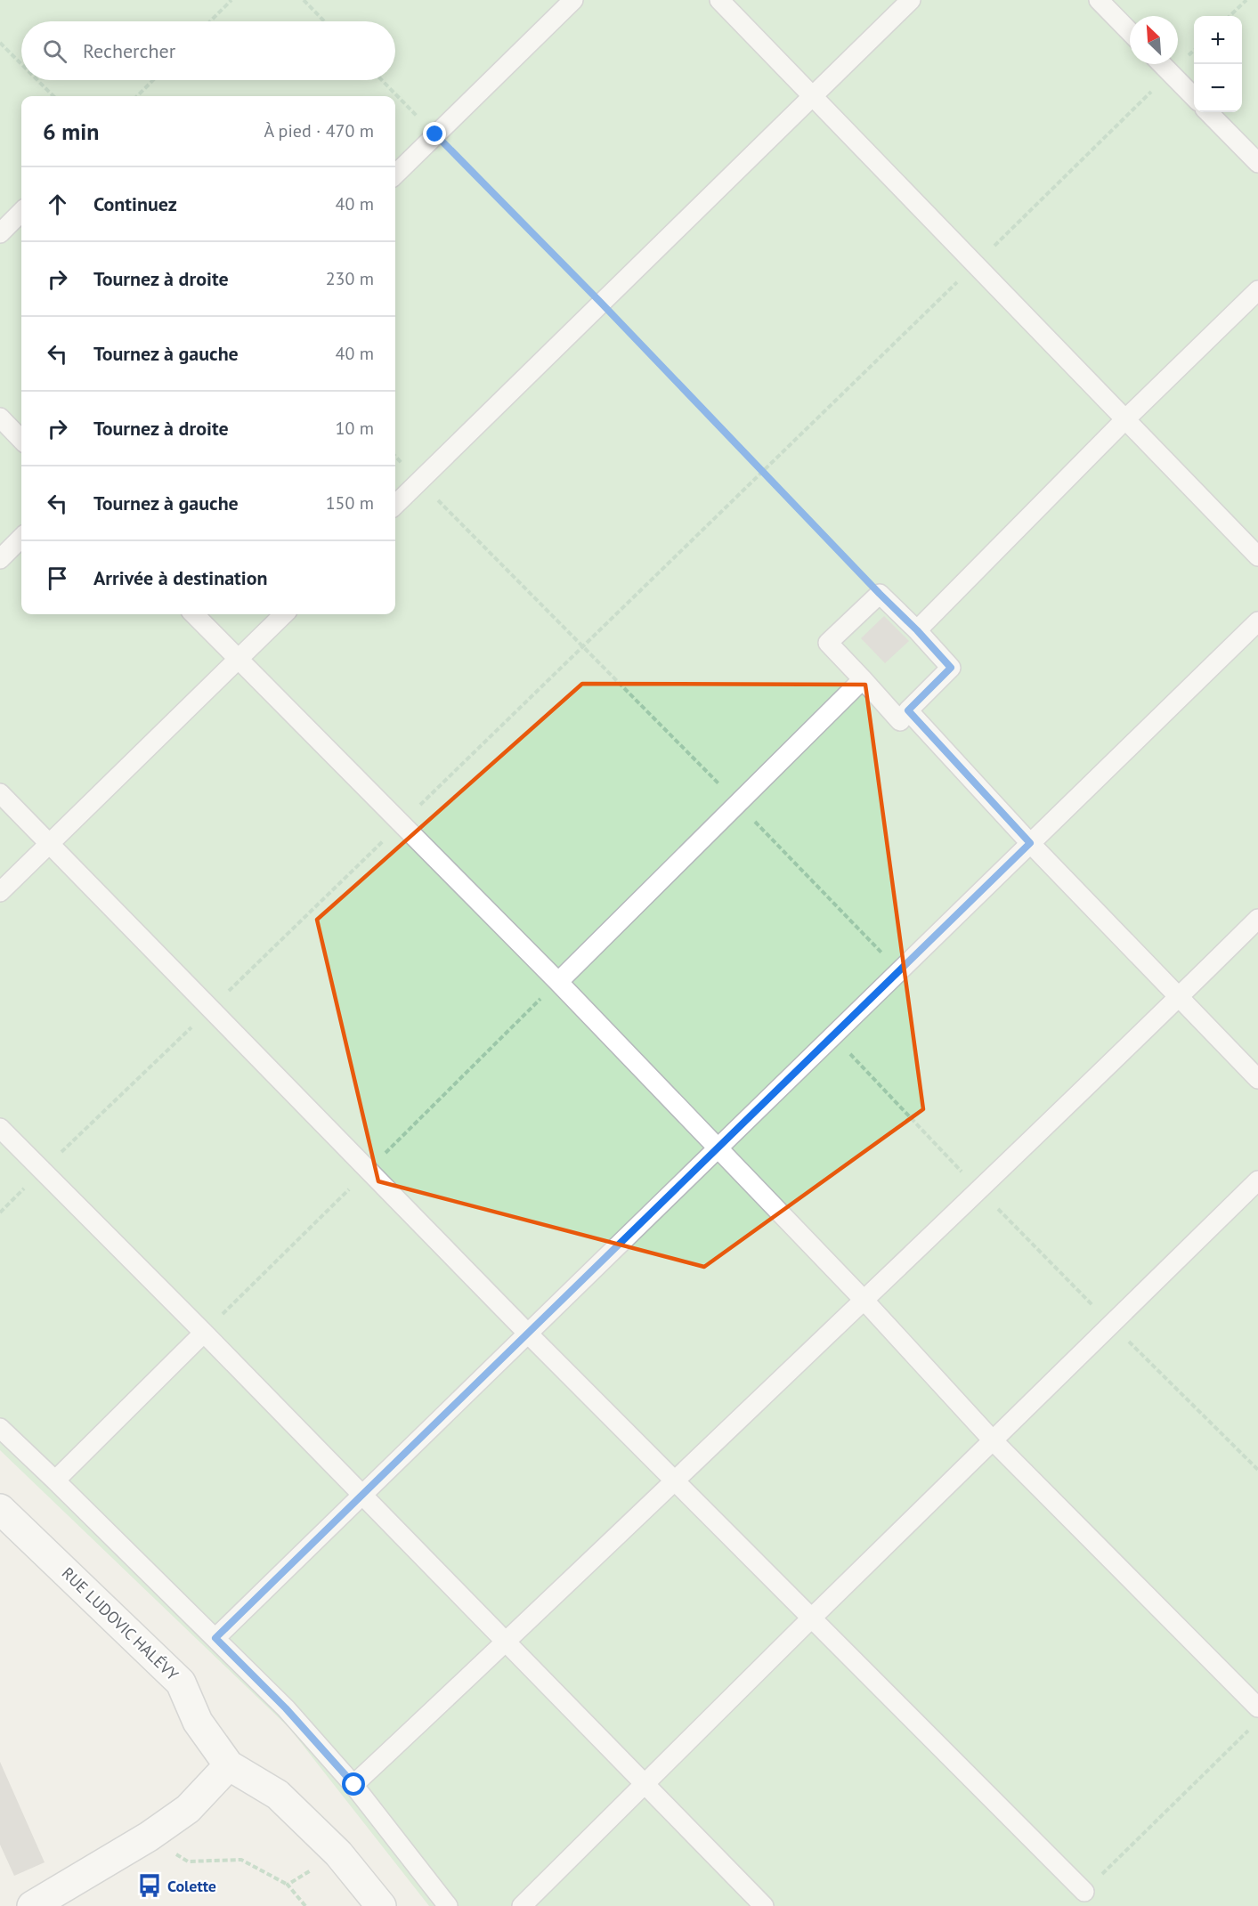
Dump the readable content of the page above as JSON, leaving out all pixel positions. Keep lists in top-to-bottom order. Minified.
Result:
{"streets":{"street":["RUE LUDOVIC HALÉVY"]},"places":{"bus stop":["Colette"]},"north":"top left","page":{"map_buttons":["+","−"],"search":"Rechercher","heading":["6 min","À pied · 470 m"],"list":[["Continuez","40 m"],["Tournez à droite","230 m"],["Tournez à gauche","40 m"],["Tournez à droite","10 m"],["Tournez à gauche","150 m"],"Arrivée à destination"]}}
